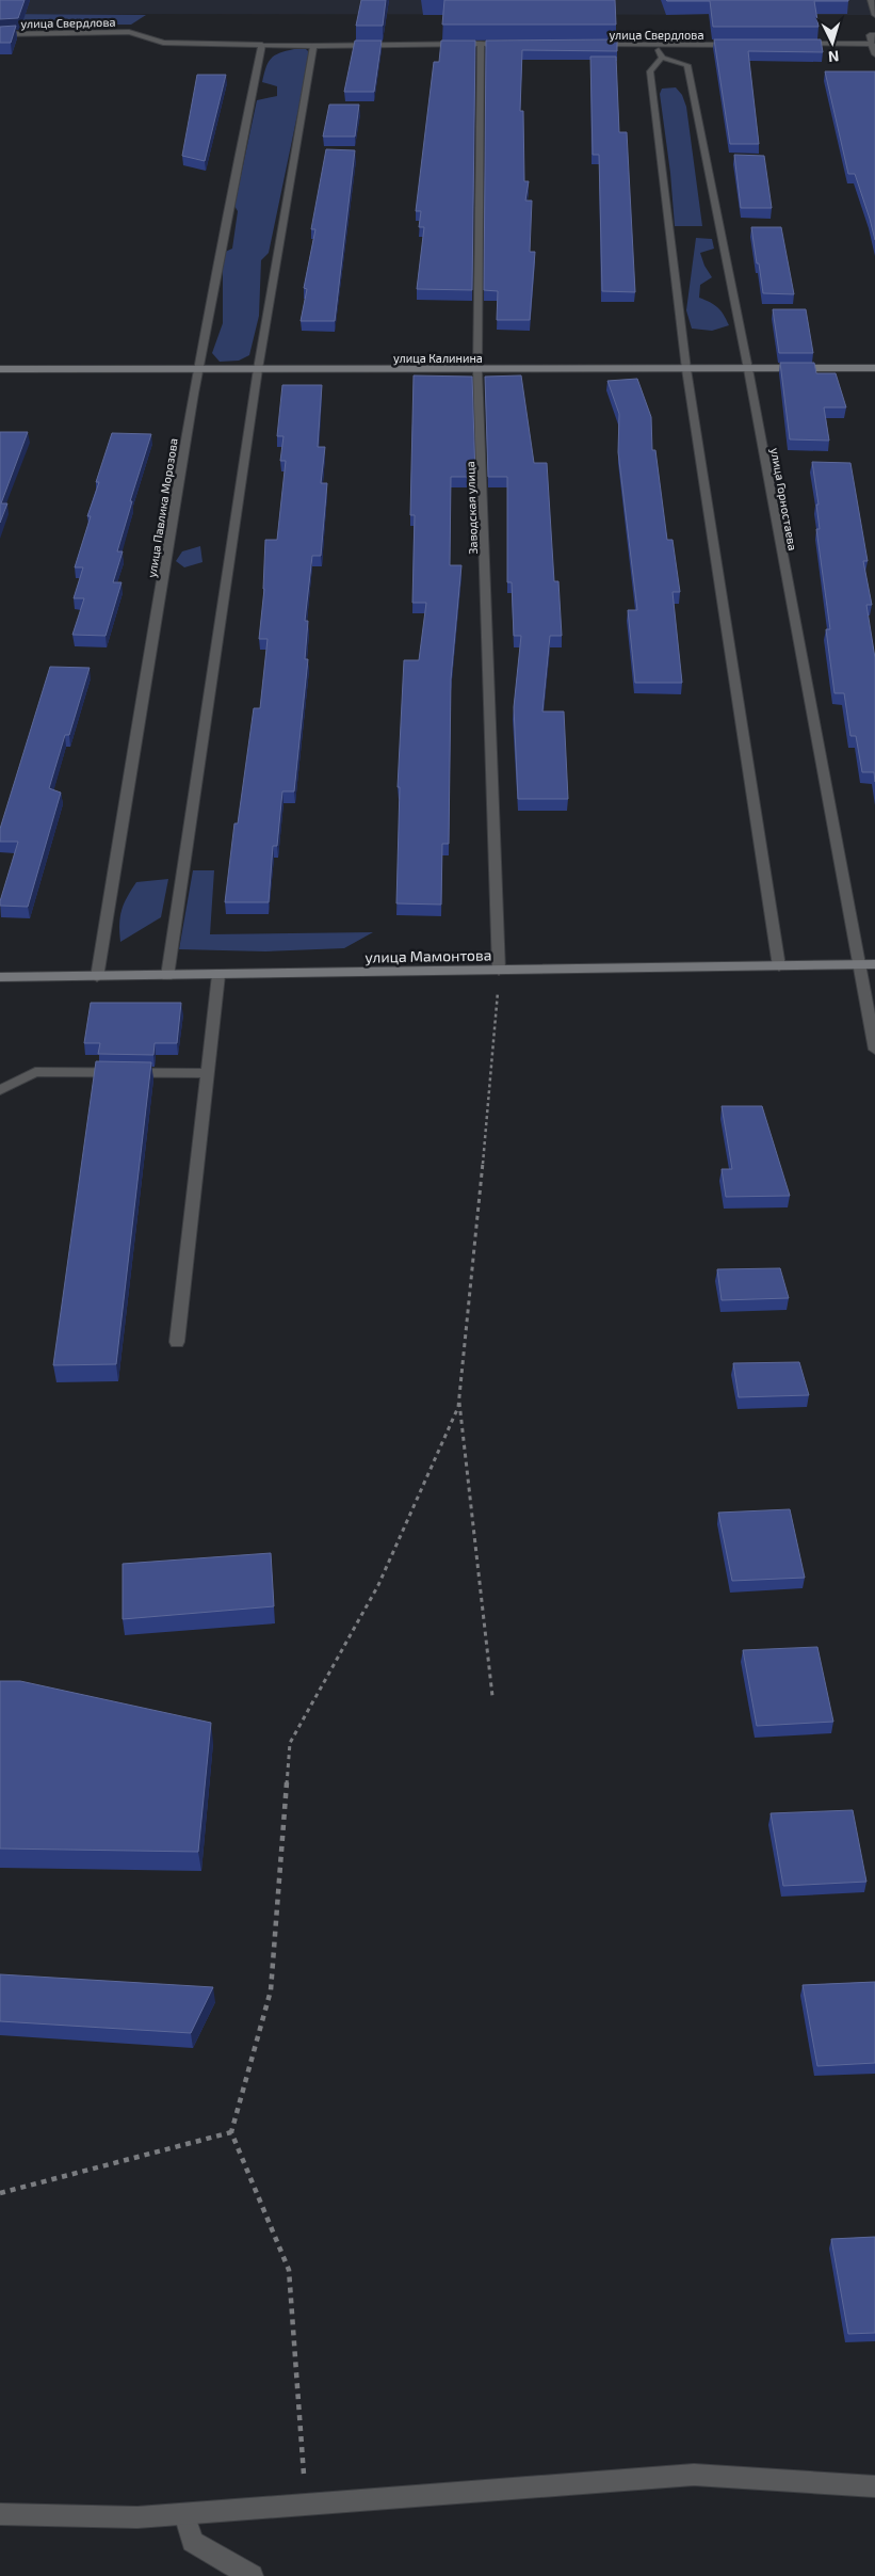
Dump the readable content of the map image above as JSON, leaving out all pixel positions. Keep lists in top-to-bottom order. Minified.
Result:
{"streets":{"main road":["улица Калинина","улица Мамонтова"],"street":["улица Свердлова","улица Горностаева","улица Павлика Морозова","Заводская улица"]},"crossings":[["улица Свердлова","улица Павлика Морозова"],["улица Калинина","улица Горностаева"],["улица Калинина","улица Павлика Морозова"],["улица Калинина","Заводская улица"],["улица Горностаева","улица Мамонтова"],["улица Павлика Морозова","улица Мамонтова"],["Заводская улица","улица Мамонтова"]],"north":"bottom"}
